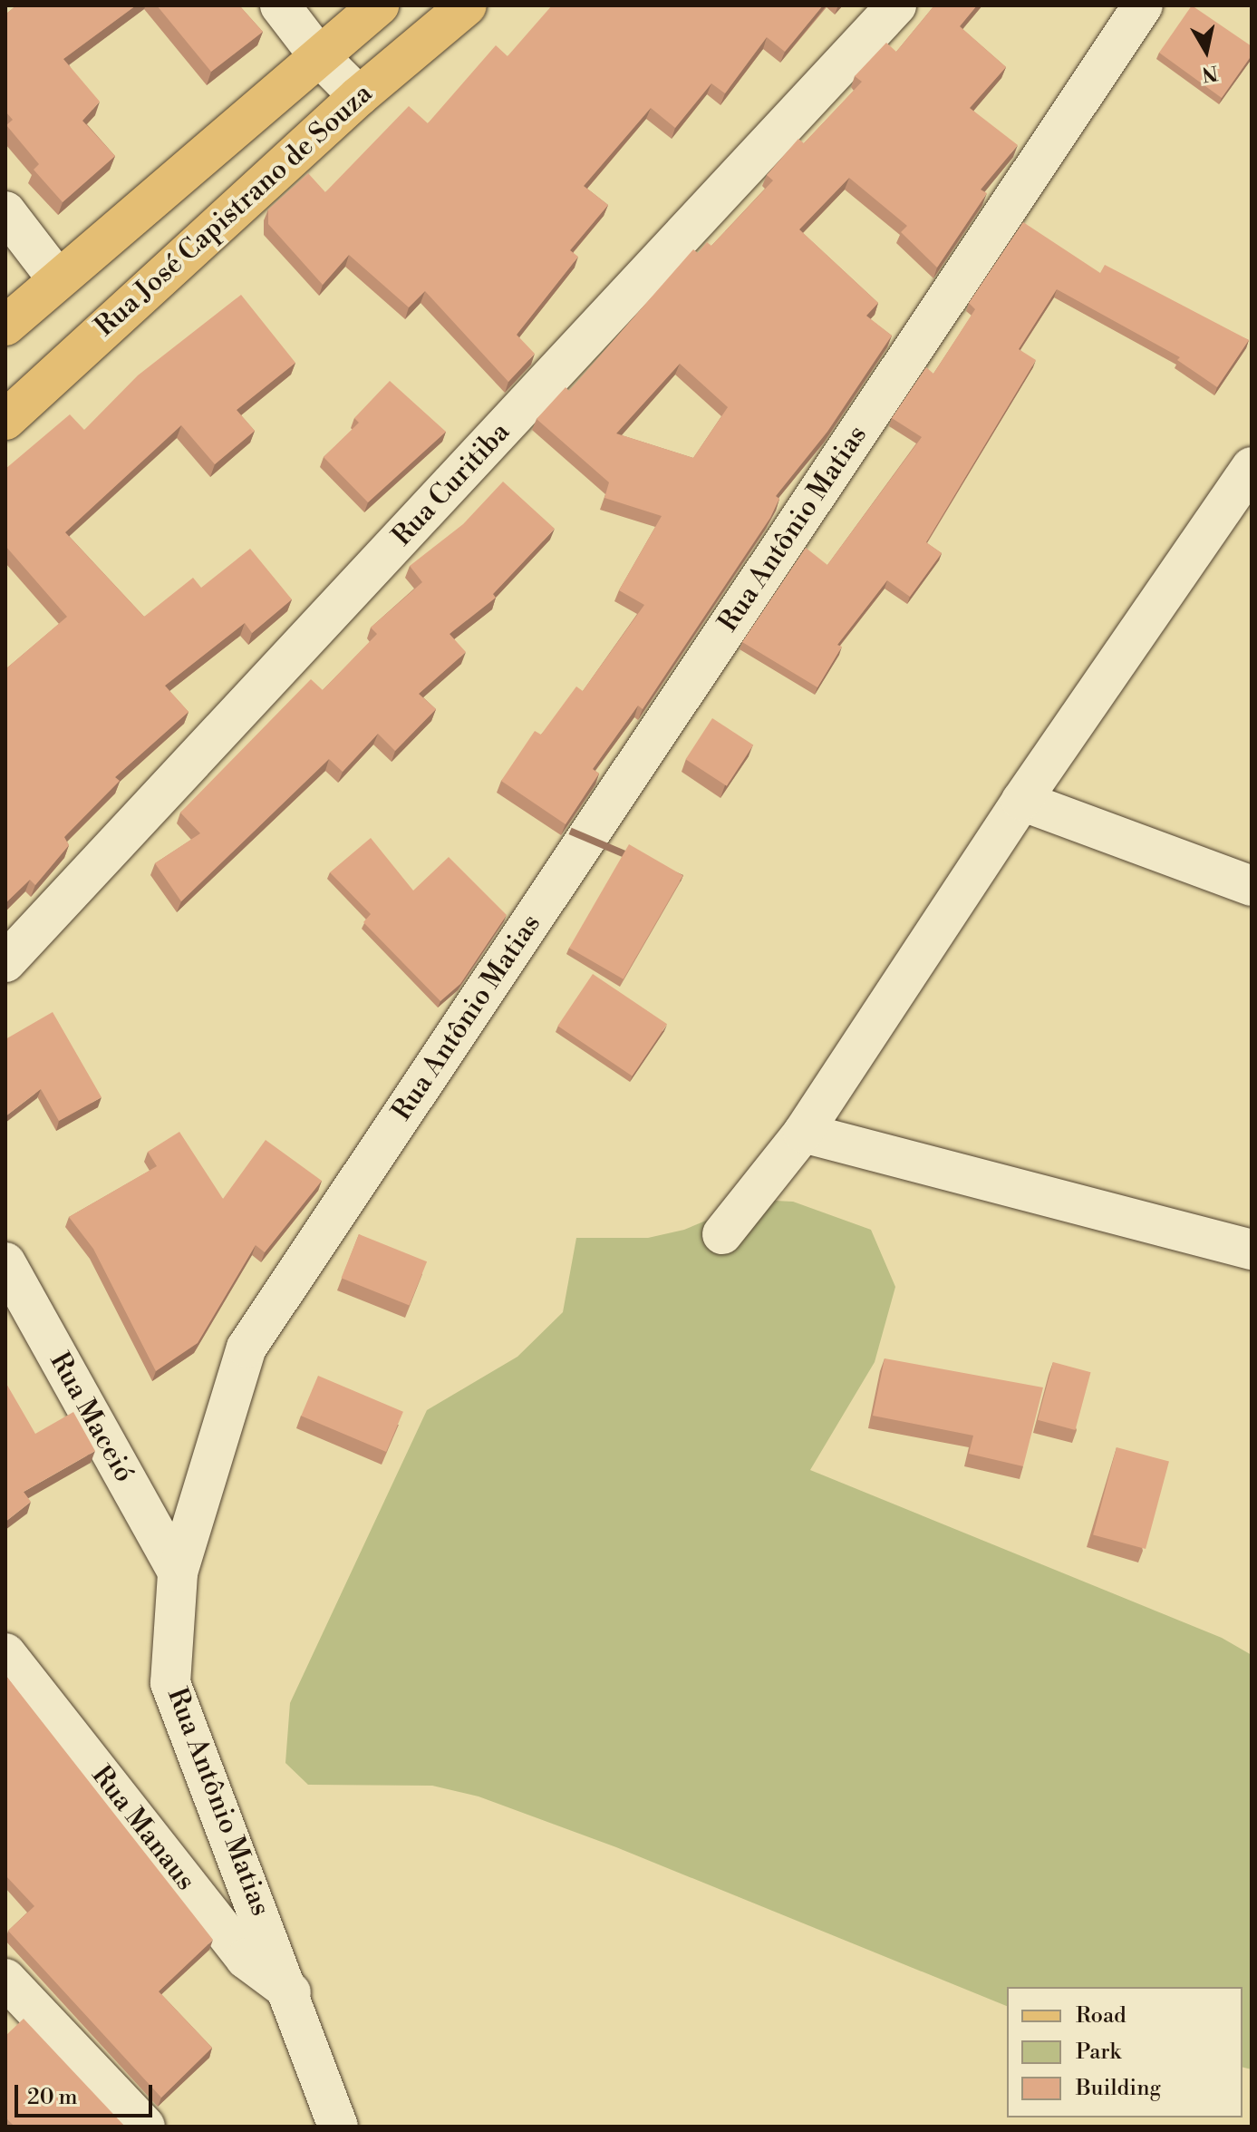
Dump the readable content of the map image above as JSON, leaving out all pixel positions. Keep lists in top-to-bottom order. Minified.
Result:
{"streets":{"main road":["Rua José Capistrano de Souza"],"street":["Rua Curitiba","Rua Antônio Matias","Rua Maceió","Rua Manaus"]},"crossings":[["Rua Antônio Matias","Rua Maceió"],["Rua Antônio Matias","Rua Manaus"]],"legend":["Road","Park","Building"],"scale_bar":"20 m","north":"bottom"}
